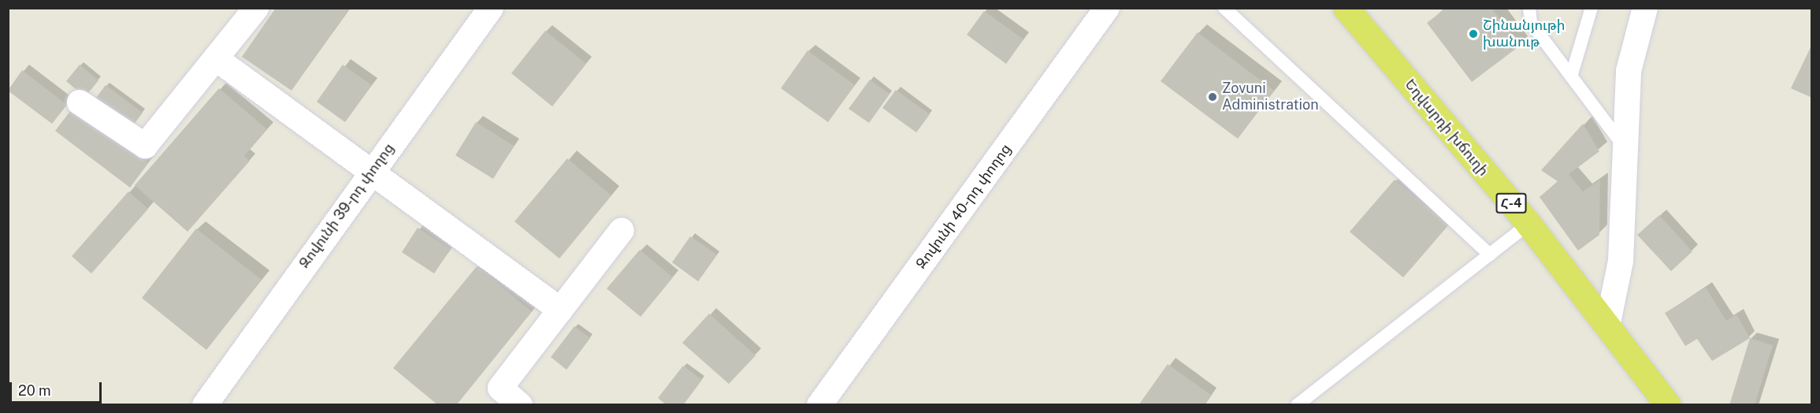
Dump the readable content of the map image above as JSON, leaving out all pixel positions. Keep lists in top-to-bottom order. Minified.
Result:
{"streets":{"main road":["Եղվարդի խճուղի","Հ-4"],"street":["Զովունի 39-րդ փողոց","Զովունի 40-րդ փողոց"]},"places":["Շինանյութի խանութ","Zovuni Administration"],"scale_bar":"20 m"}
